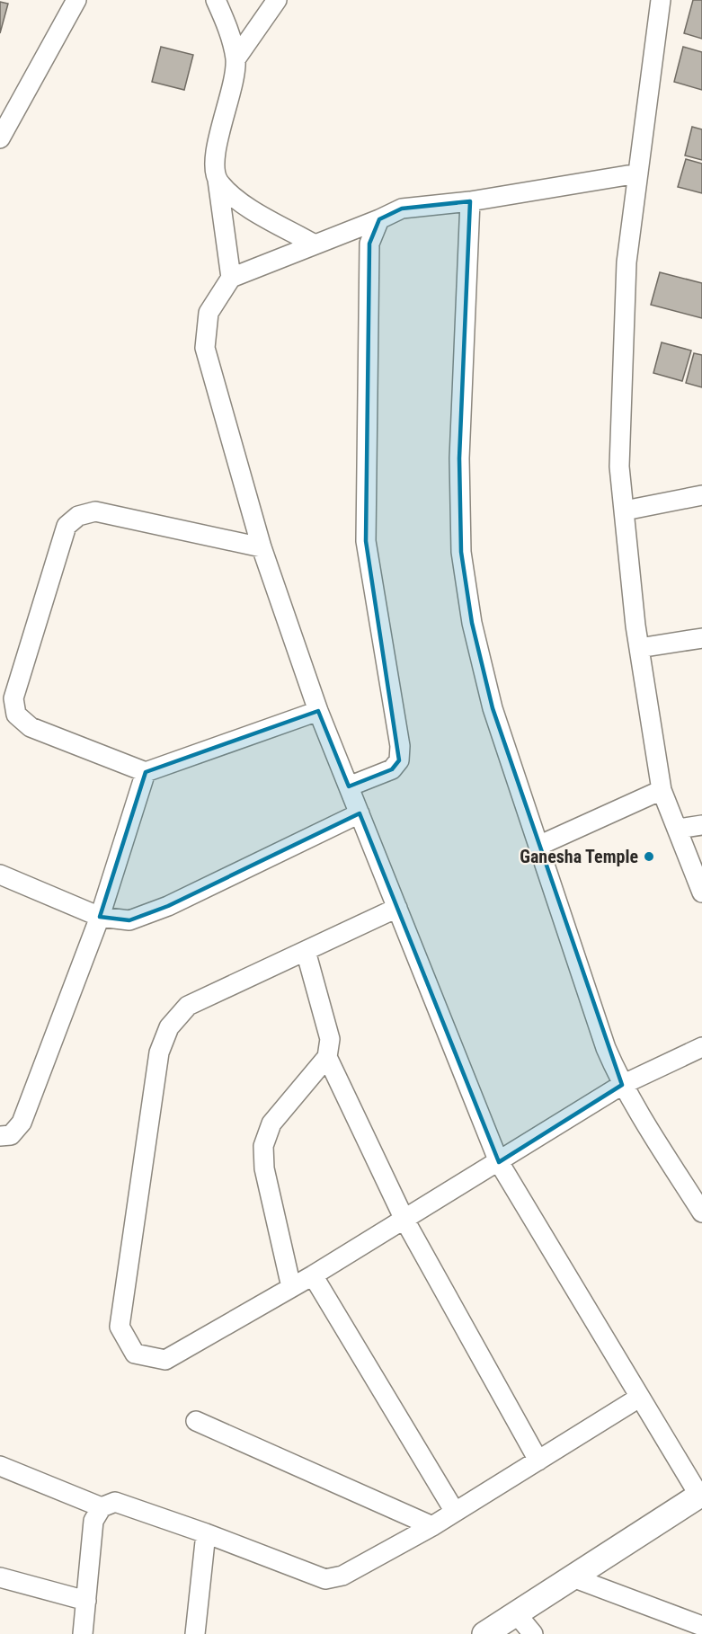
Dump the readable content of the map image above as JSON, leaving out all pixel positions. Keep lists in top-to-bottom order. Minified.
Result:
{"places":["Ganesha Temple"]}
